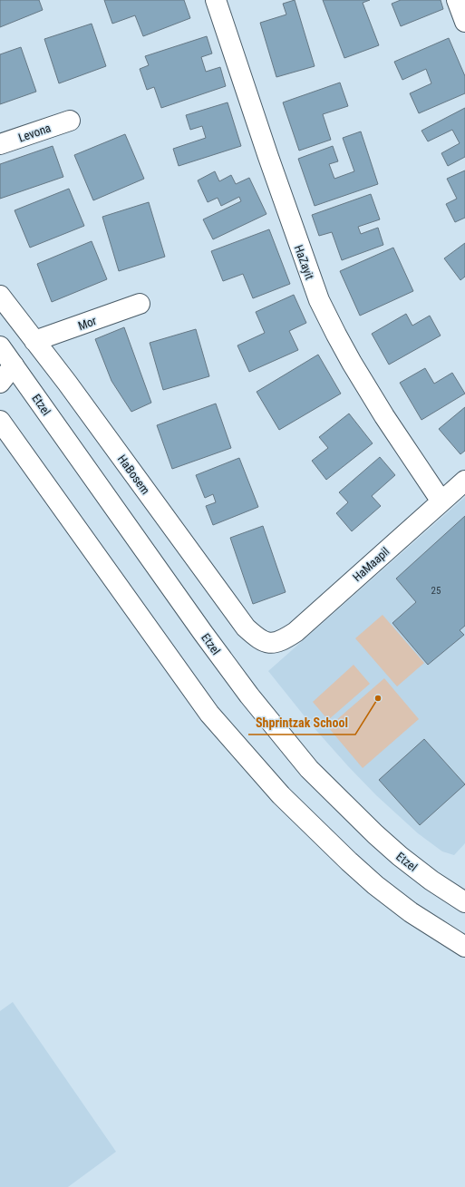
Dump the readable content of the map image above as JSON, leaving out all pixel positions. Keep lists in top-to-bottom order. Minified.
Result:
{"streets":{"street":["Levona","HaZayit","Mor","Etzel","HaBosem","HaMaapil"]},"crossings":[["HaZayit","HaMaapil"],["Mor","HaBosem"],["HaBosem","HaMaapil"]],"places":["Shprintzak School"],"house_numbers":["25"]}
